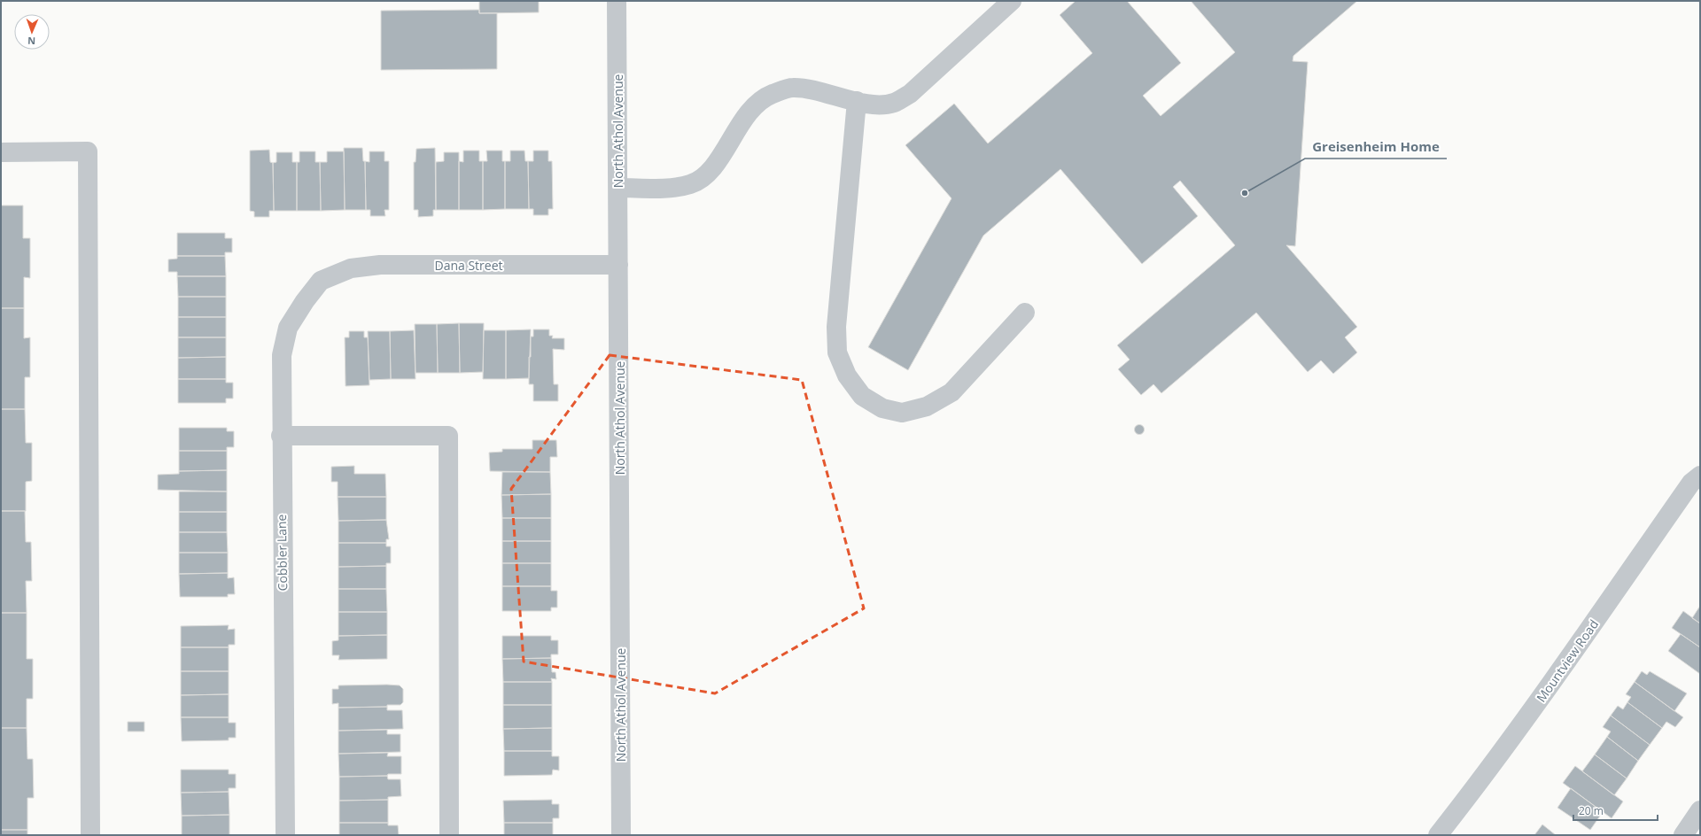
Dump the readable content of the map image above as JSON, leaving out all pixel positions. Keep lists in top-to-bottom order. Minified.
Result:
{"streets":{"street":["North Athol Avenue","Dana Street","Cobbler Lane","Mountview Road"]},"crossings":[["North Athol Avenue","Dana Street"],["Dana Street","Cobbler Lane"]],"places":["Greisenheim Home"],"scale_bar":"20 m","north":"bottom"}
